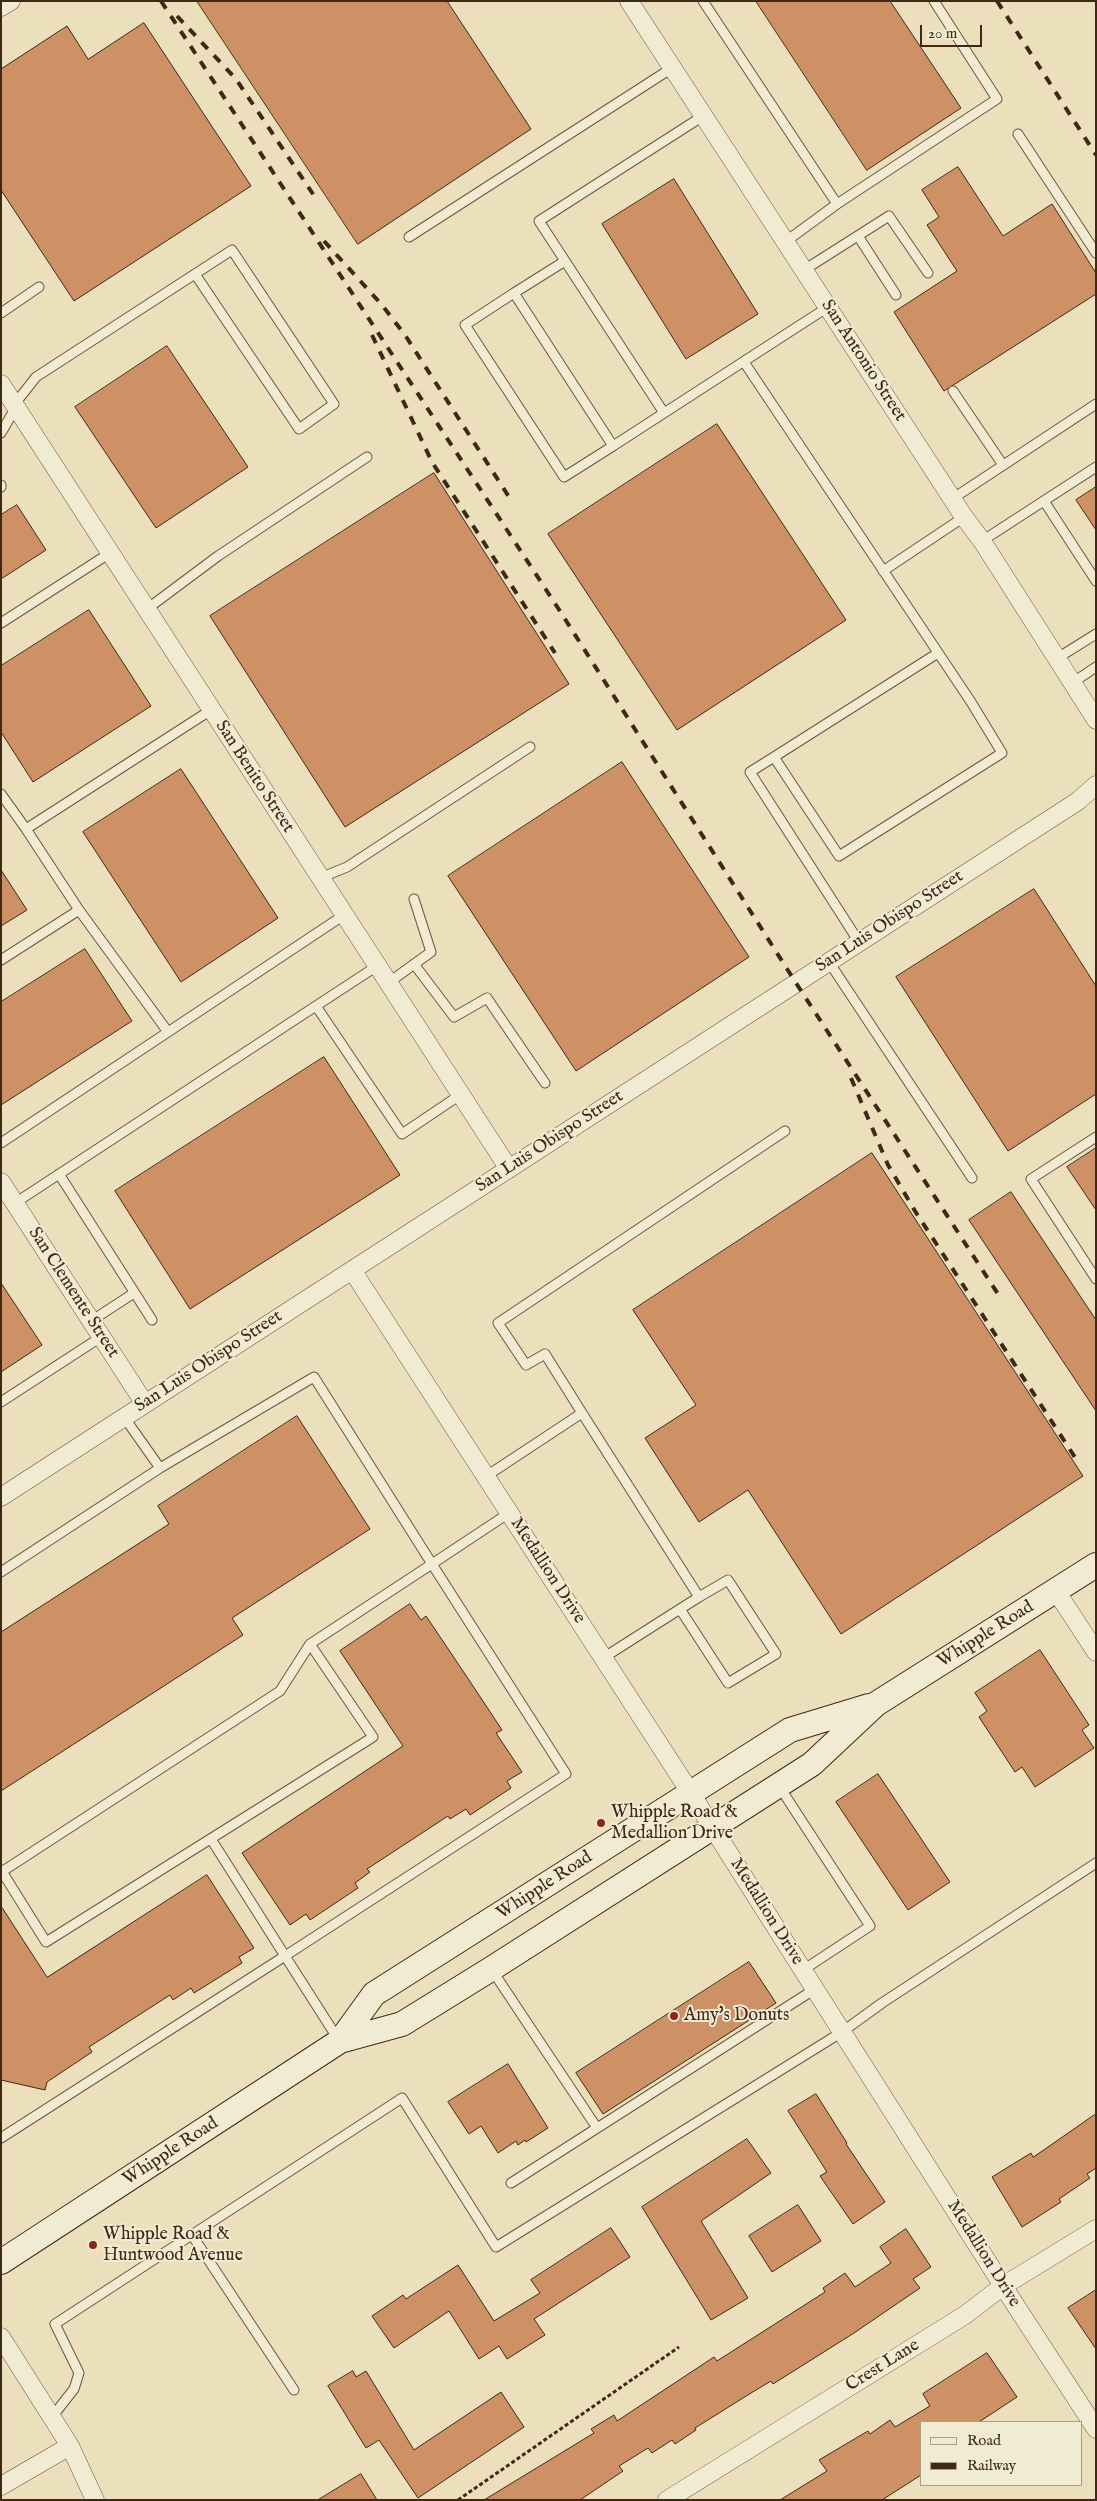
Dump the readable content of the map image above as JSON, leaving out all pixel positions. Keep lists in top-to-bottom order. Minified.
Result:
{"streets":{"main road":["Whipple Road"],"street":["San Antonio Street","San Benito Street","San Luis Obispo Street","San Clemente Street","Medallion Drive","Crest Lane"]},"crossings":[["San Benito Street","San Luis Obispo Street"],["San Luis Obispo Street","San Clemente Street"],["San Luis Obispo Street","Medallion Drive"],["Medallion Drive","Whipple Road"],["Medallion Drive","Crest Lane"]],"places":["Whipple Road & Medallion Drive","Amy's Donuts","Whipple Road & Huntwood Avenue"],"legend":["Road","Railway"],"scale_bar":"20 m"}
